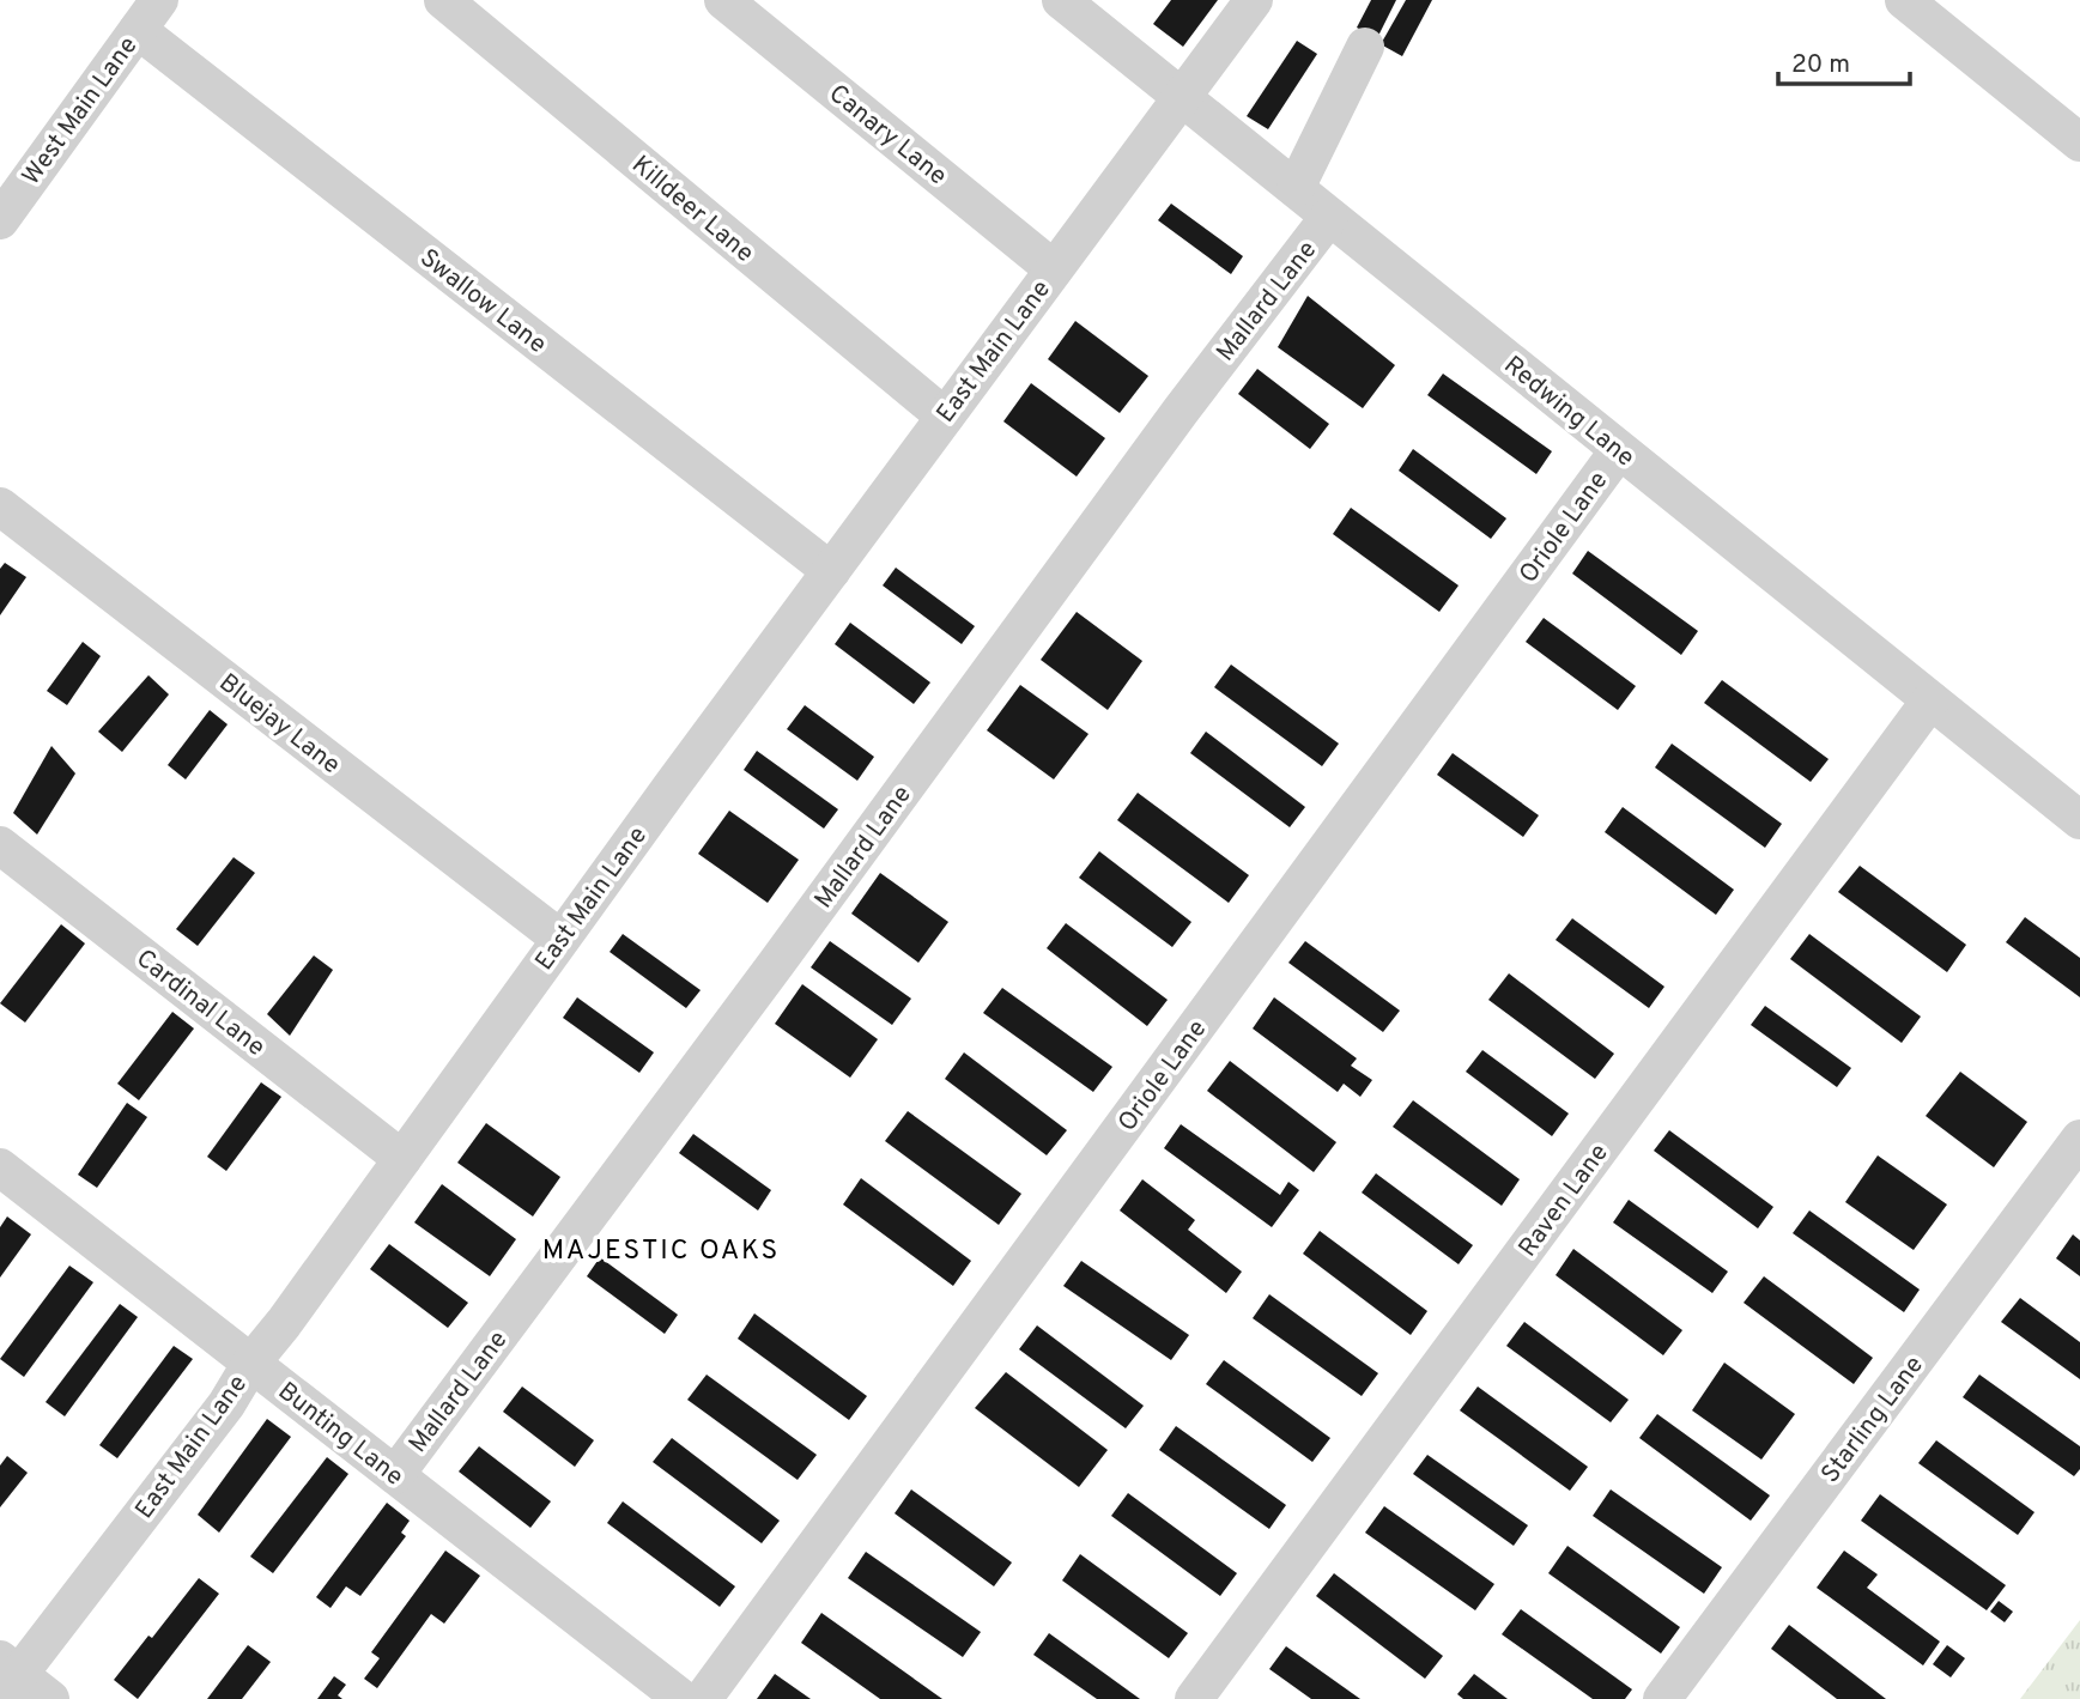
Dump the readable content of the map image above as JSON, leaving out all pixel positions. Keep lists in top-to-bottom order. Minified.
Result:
{"streets":{"street":["West Main Lane","Canary Lane","Killdeer Lane","Swallow Lane","Mallard Lane","East Main Lane","Redwing Lane","Oriole Lane","Bluejay Lane","Cardinal Lane","Raven Lane","Starling Lane","Bunting Lane"]},"crossings":[["West Main Lane","Swallow Lane"],["Canary Lane","East Main Lane"],["Killdeer Lane","East Main Lane"],["Swallow Lane","East Main Lane"],["Mallard Lane","Redwing Lane"],["Mallard Lane","Bunting Lane"],["East Main Lane","Redwing Lane"],["East Main Lane","Bluejay Lane"],["East Main Lane","Cardinal Lane"],["East Main Lane","Bunting Lane"],["Redwing Lane","Oriole Lane"],["Redwing Lane","Raven Lane"]],"districts":["MAJESTIC OAKS"],"scale_bar":"20 m"}
